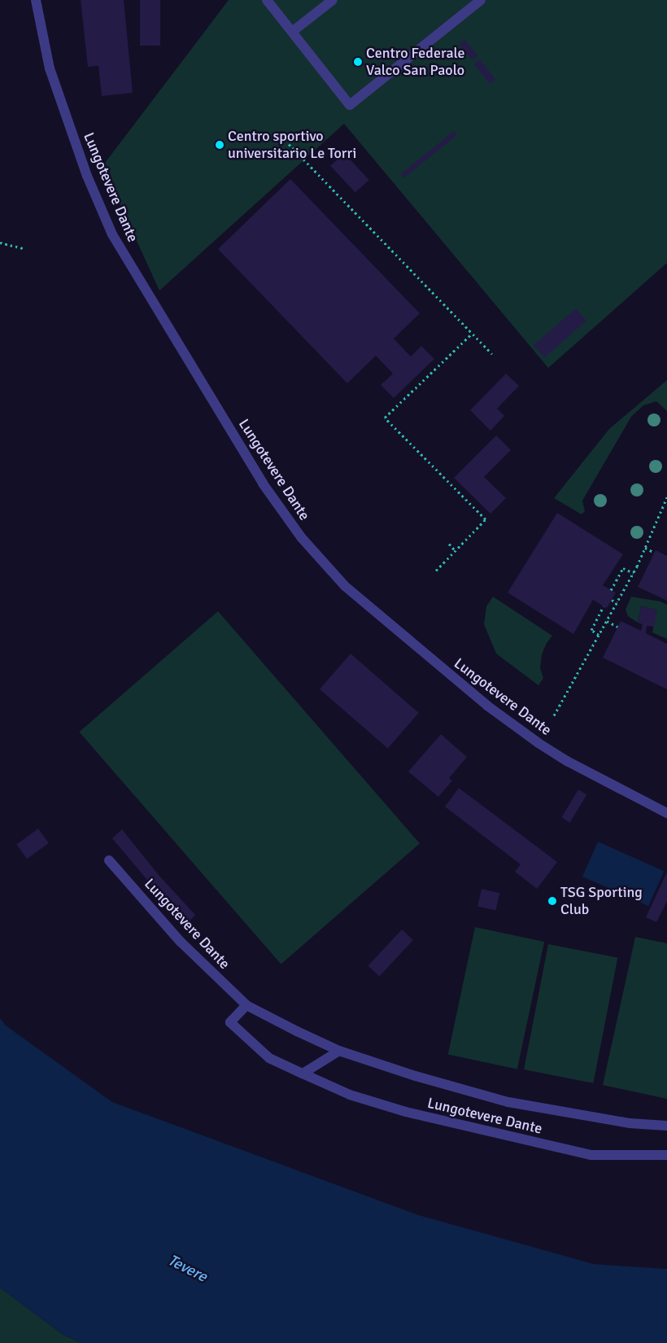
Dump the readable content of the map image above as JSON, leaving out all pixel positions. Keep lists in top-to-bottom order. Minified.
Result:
{"streets":{"street":["Lungotevere Dante"]},"water":["Tevere"],"places":["Centro Federale Valco San Paolo","Centro sportivo universitario Le Torri","TSG Sporting Club"]}
